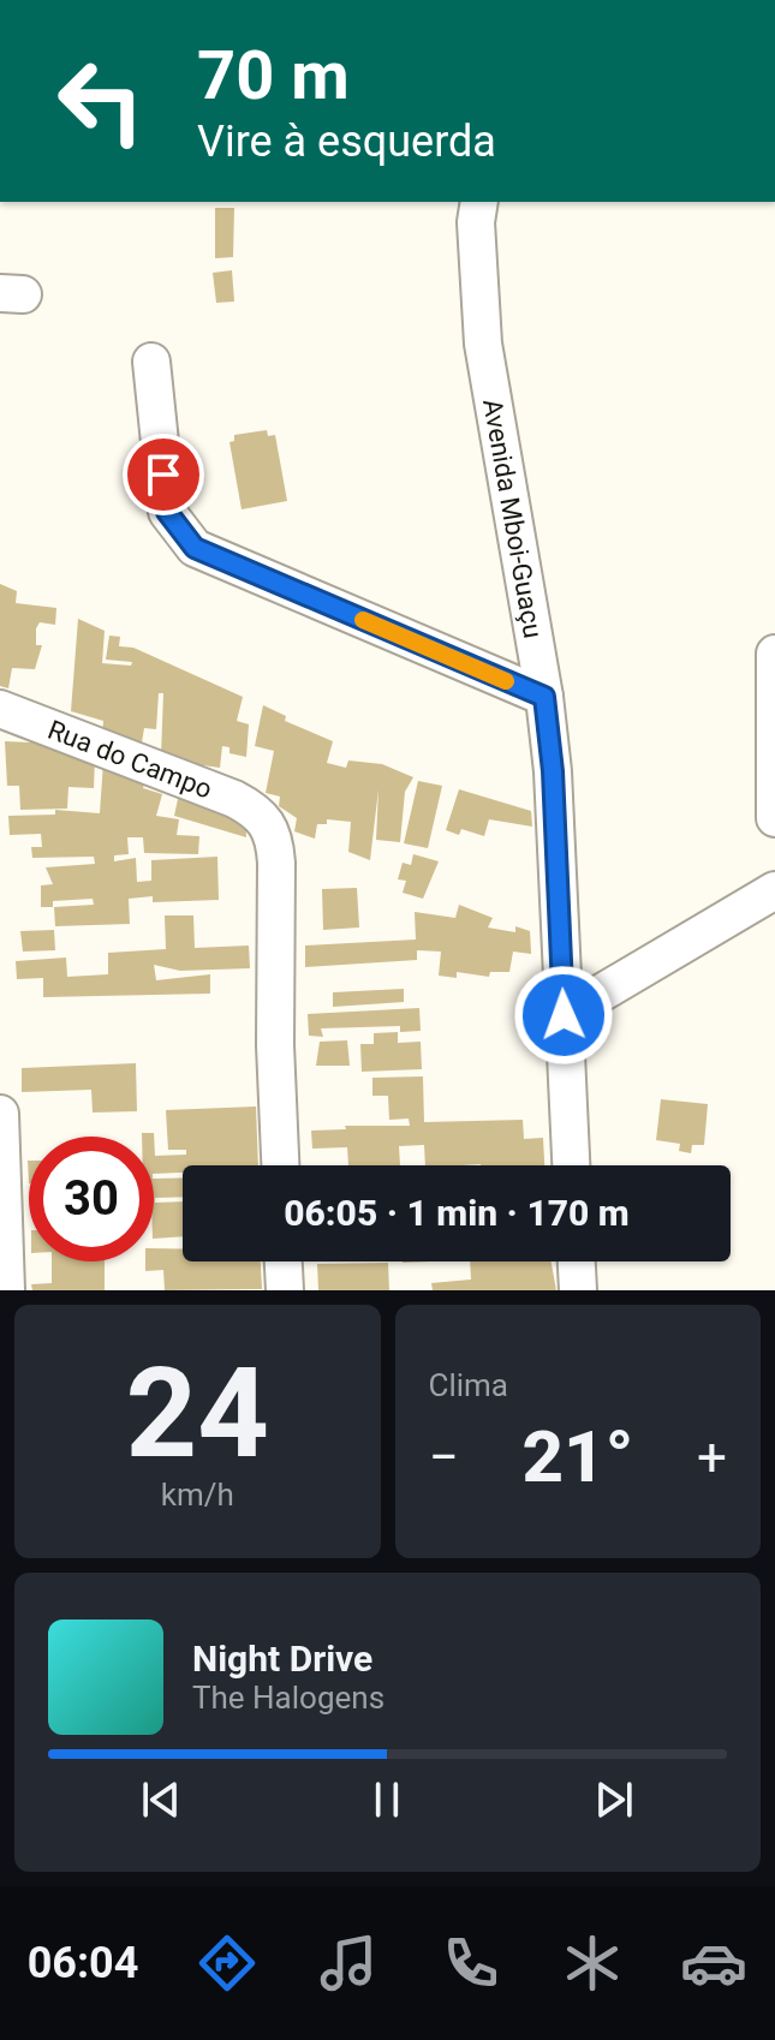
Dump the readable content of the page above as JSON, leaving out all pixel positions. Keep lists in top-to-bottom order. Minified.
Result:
{"streets":{"street":["Avenida Mboi-Guaçu","Rua do Campo"]},"page":{"turn":["70 m","Vire à esquerda"],"limit":"30","trip":"06:05 · 1 min · 170 m","tile":[["24","km/h"],"Clima"],"heat":["−","21°","+"],"song":["Night Drive","The Halogens"],"tabs":"06:04"}}
